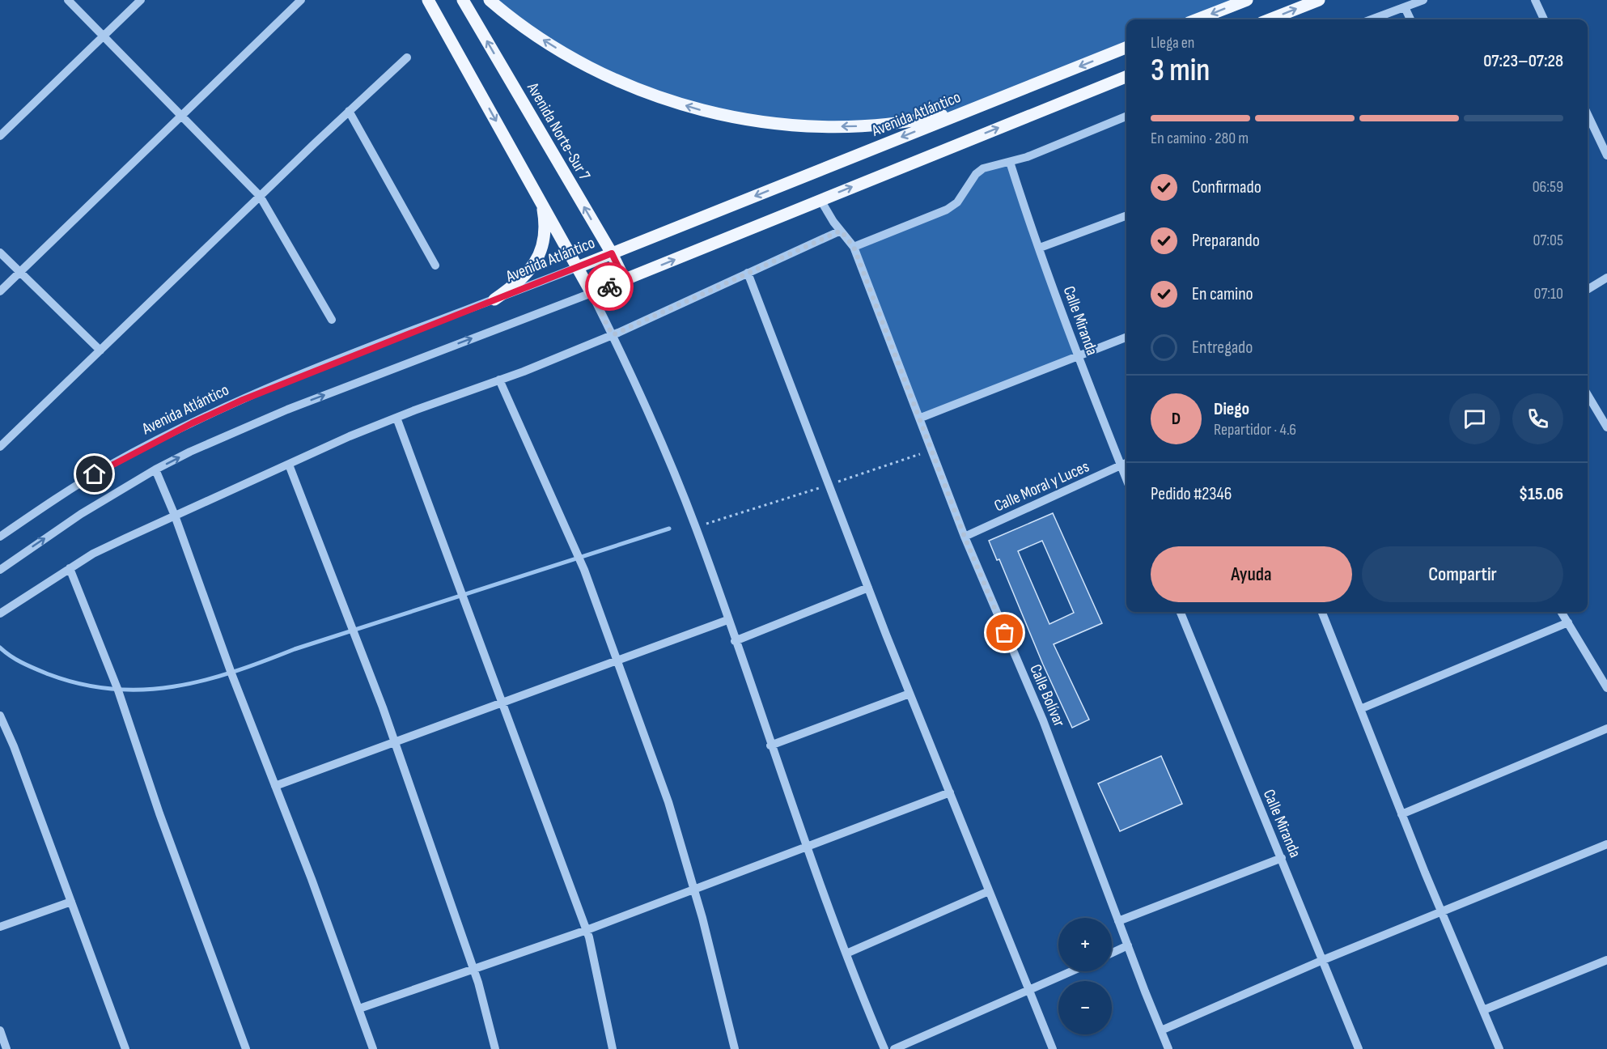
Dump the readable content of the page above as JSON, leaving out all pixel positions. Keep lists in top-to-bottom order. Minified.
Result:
{"streets":{"main road":["Avenida Atlántico","Avenida Norte-Sur 7"],"street":["Calle Miranda","Calle Moral y Luces","Calle Bolívar"]},"crossings":[["Avenida Atlántico","Avenida Norte-Sur 7"],["Calle Miranda","Calle Moral y Luces"],["Calle Moral y Luces","Calle Bolívar"]],"page":{"heading":["3 min","Llega en","07:23–07:28"],"panel":["Diego","Repartidor · 4.6","Pedido #2346","$15.06"],"bar":"En camino · 280 m","list":[["Confirmado","06:59"],["Preparando","07:05"],["En camino","07:10"],"Entregado"],"round":"D","buttons":["Ayuda","Compartir"],"map_buttons":["+","−"]}}
